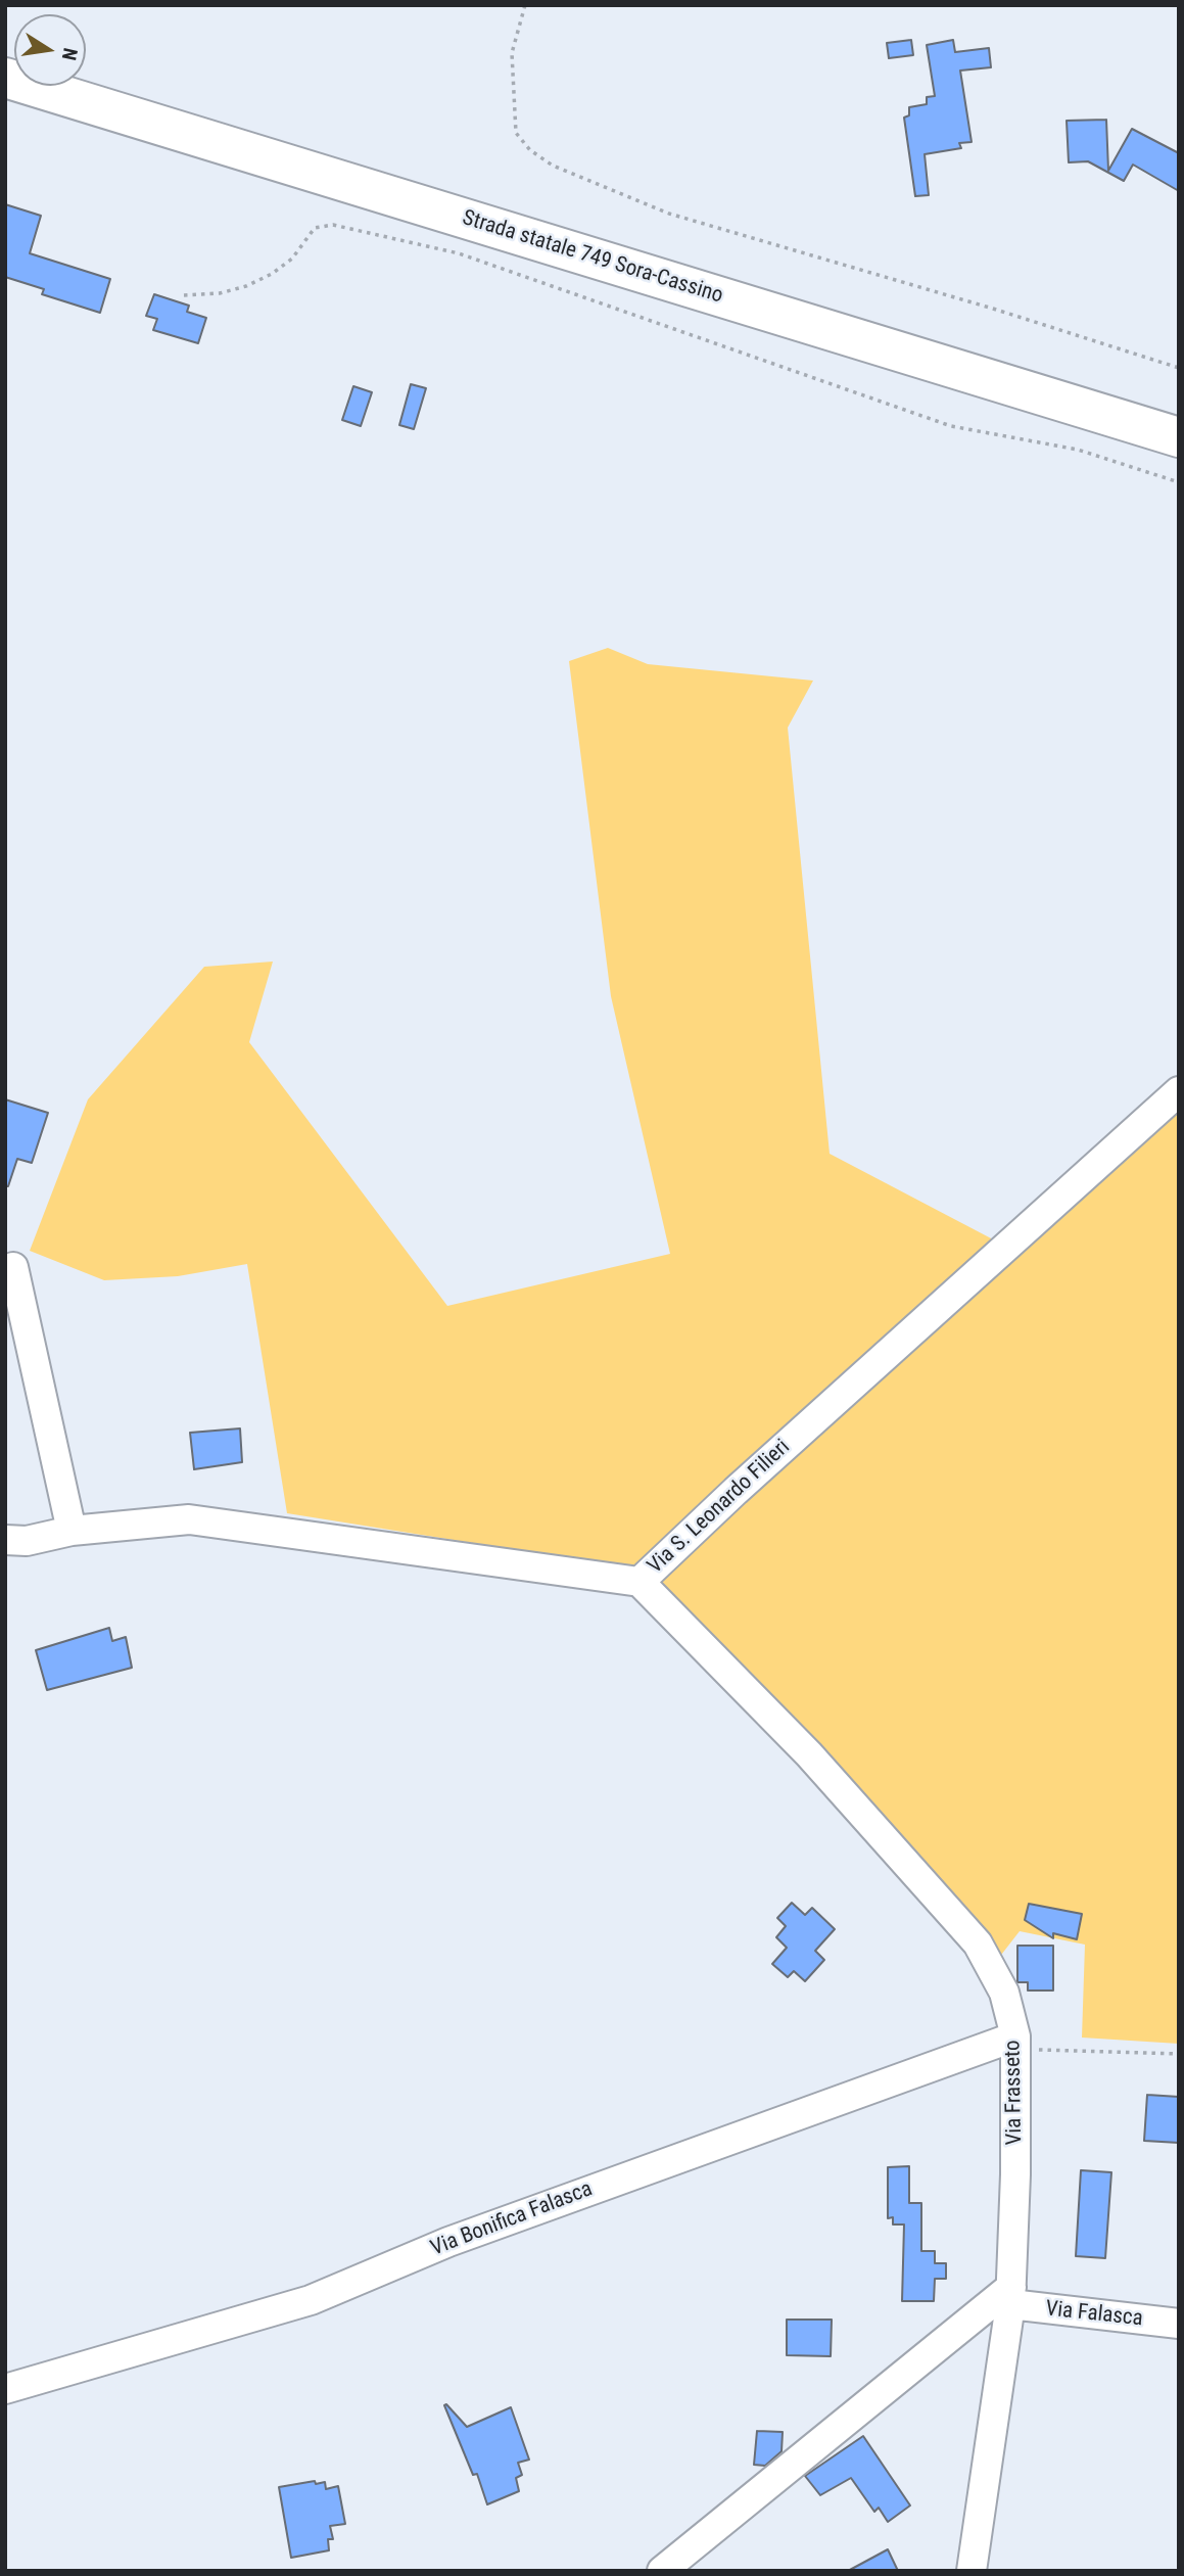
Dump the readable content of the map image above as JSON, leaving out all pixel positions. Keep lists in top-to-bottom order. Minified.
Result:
{"streets":{"highway":["Strada statale 749 Sora-Cassino"],"street":["Via S. Leonardo Filieri","Via Frasseto","Via Bonifica Falasca","Via Falasca"]},"crossings":[["Via S. Leonardo Filieri","Via Frasseto"],["Via Frasseto","Via Bonifica Falasca"],["Via Frasseto","Via Falasca"]],"north":"right"}
